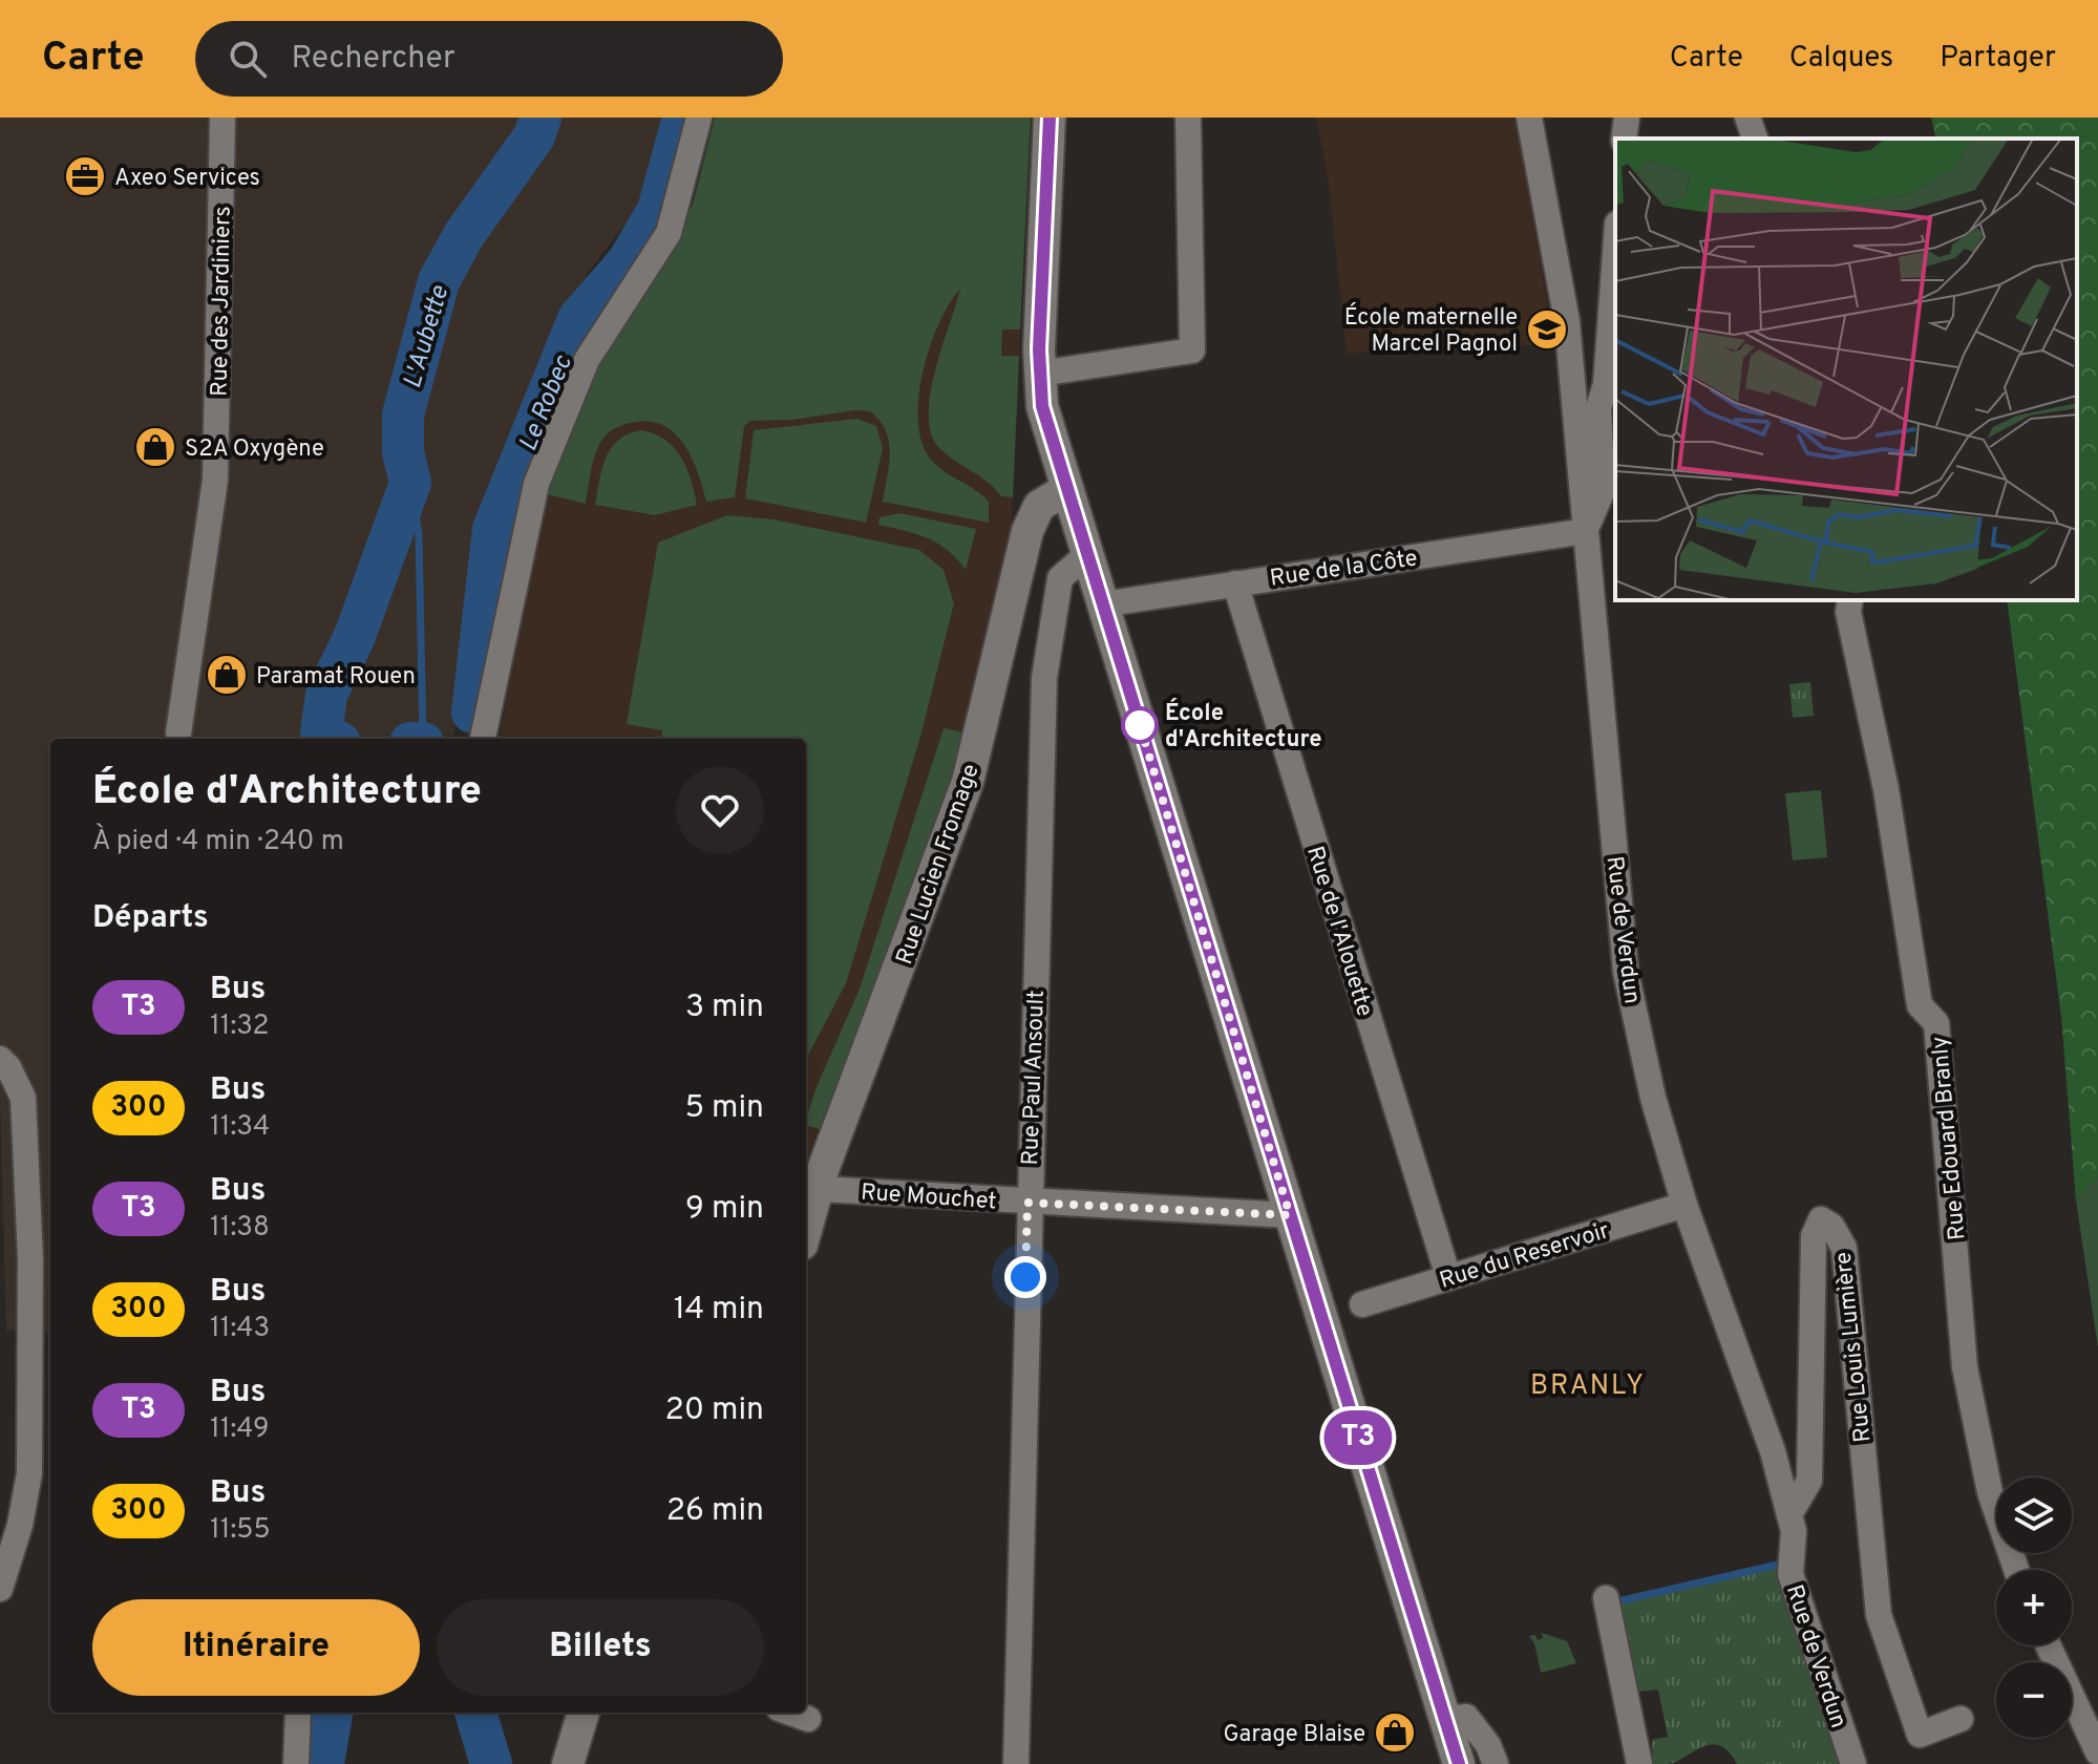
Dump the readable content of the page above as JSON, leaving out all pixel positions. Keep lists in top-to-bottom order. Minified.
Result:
{"streets":{"street":["Rue des Jardiniers","Rue de la Côte","Rue Lucien Fromage","Rue de Verdun","Rue de l'Alouette","Rue Paul Ansoult","Rue Edouard Branly","Rue Mouchet","Rue du Reservoir","Rue Louis Lumière"]},"crossings":[["Rue de la Côte","Rue de Verdun"],["Rue de la Côte","Rue de l'Alouette"],["Rue Lucien Fromage","Rue Mouchet"],["Rue de Verdun","Rue du Reservoir"],["Rue de Verdun","Rue Louis Lumière"],["Rue de l'Alouette","Rue du Reservoir"],["Rue Paul Ansoult","Rue Mouchet"]],"districts":["BRANLY"],"water":["L'Aubette","Le Robec"],"places":{"office":["Axeo Services"],"school or university":["École maternelle Marcel Pagnol"],"shop":["S2A Oxygène","Paramat Rouen","Garage Blaise"],"other":["École d'Architecture"]},"lines":["bus line T3"],"page":{"header":"Carte","search":"Rechercher","nav":["Carte","Calques","Partager"],"on_map":"T3","heading":[["École d'Architecture","À pied · 4 min · 240 m"],"Départs"],"list":[{"mark":"T3","name":"Bus","note":"11:32","value":"3 min"},{"mark":"300","name":"Bus","note":"11:34","value":"5 min"},{"mark":"T3","name":"Bus","note":"11:38","value":"9 min"},{"mark":"300","name":"Bus","note":"11:43","value":"14 min"},{"mark":"T3","name":"Bus","note":"11:49","value":"20 min"},{"mark":"300","name":"Bus","note":"11:55","value":"26 min"}],"map_buttons":["+","−"],"buttons":["Itinéraire","Billets"]}}
